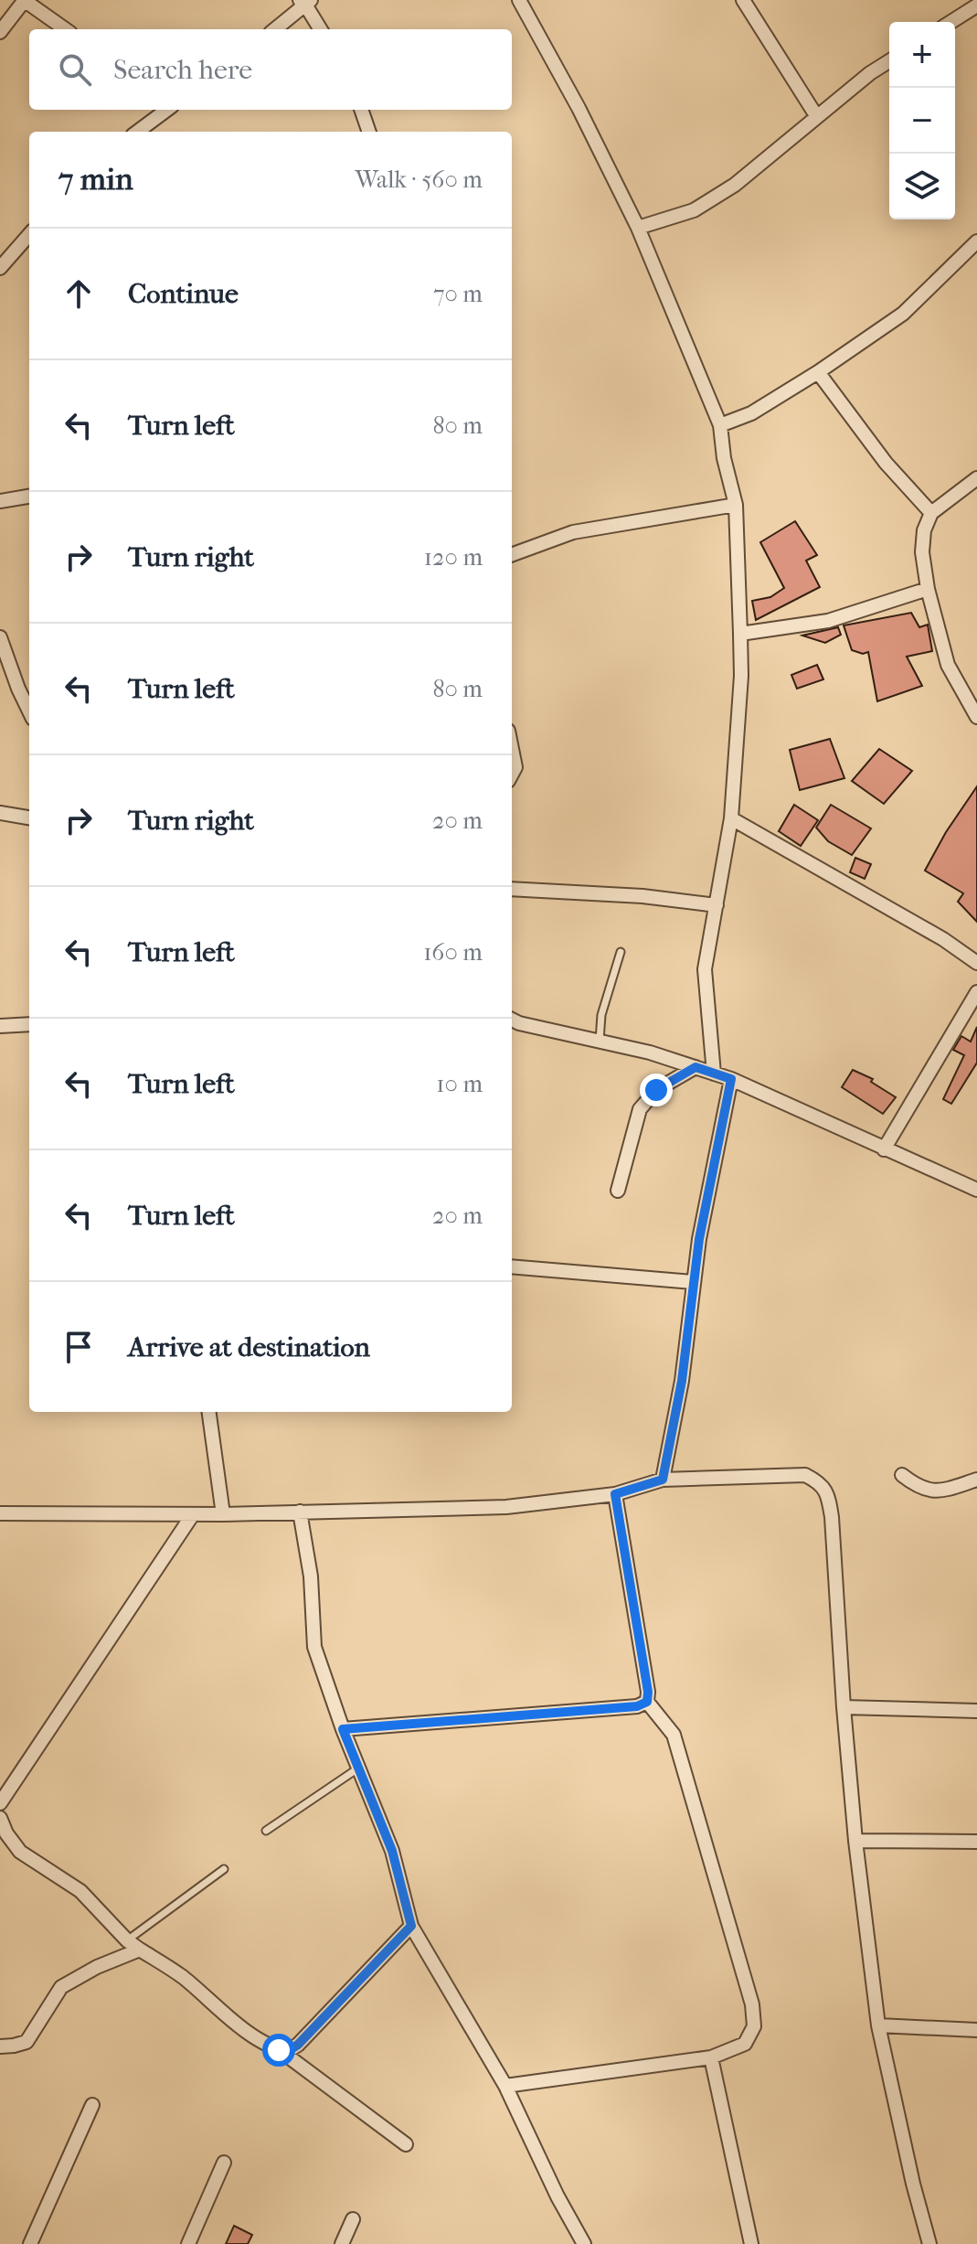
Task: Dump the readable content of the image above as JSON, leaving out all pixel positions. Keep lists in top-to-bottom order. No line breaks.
{"page":{"map_buttons":["+","−"],"search":"Search here","heading":["7 min","Walk · 560 m"],"list":[["Continue","70 m"],["Turn left","80 m"],["Turn right","120 m"],["Turn left","80 m"],["Turn right","20 m"],["Turn left","160 m"],["Turn left","10 m"],["Turn left","20 m"],"Arrive at destination"]}}
